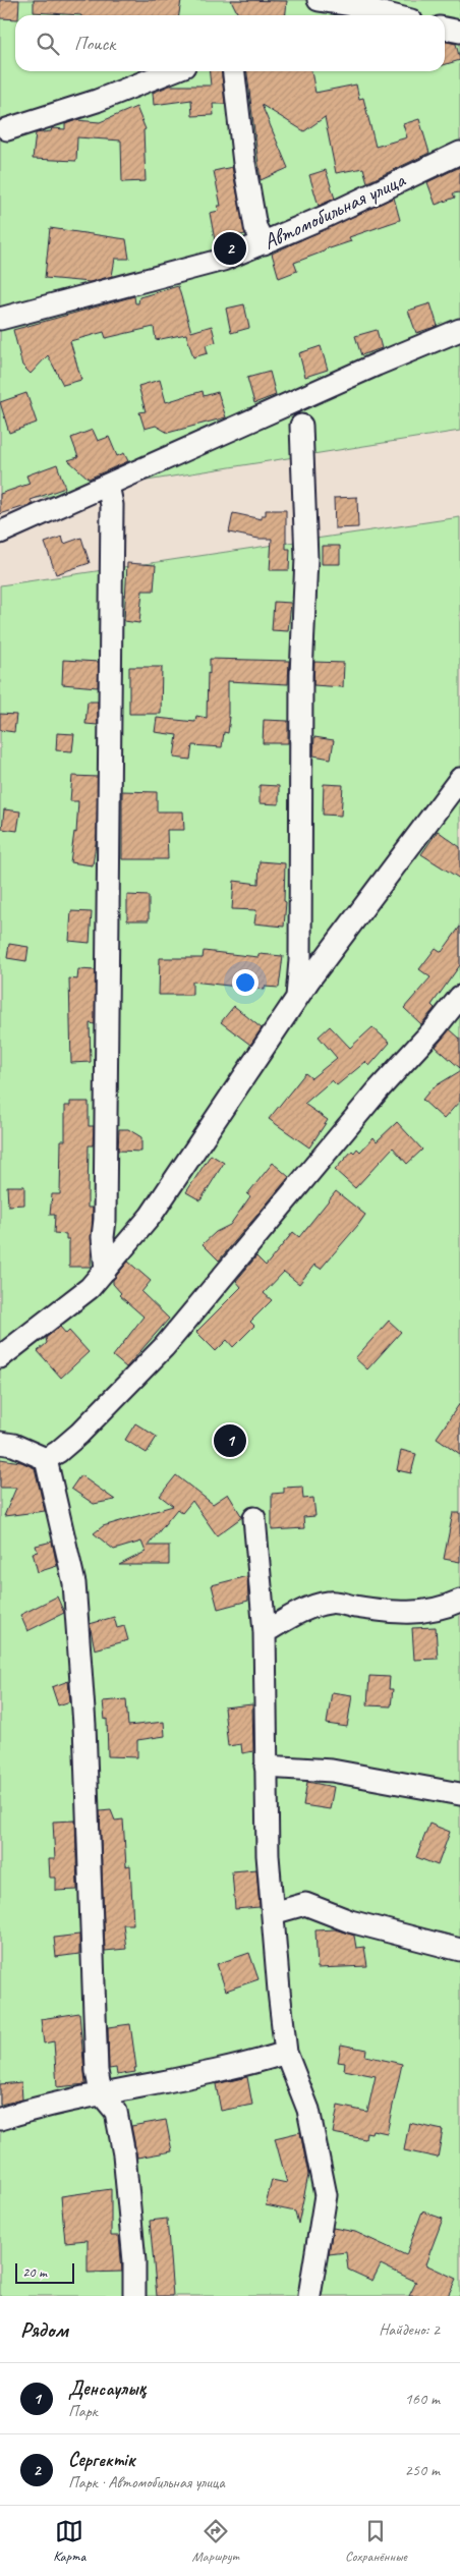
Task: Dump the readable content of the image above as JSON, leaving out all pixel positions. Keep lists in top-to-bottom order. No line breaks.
{"streets":{"street":["Автомобильная улица"]},"scale_bar":"20 m","page":{"search":"Поиск","pins":["2","1"],"scale":"20 m","heading":["Рядом","Найдено: 2"],"list":[{"mark":"1","name":"Денсаулық","note":"Парк","value":"160 m"},{"mark":"2","name":"Сергектік","note":"Парк · Автомобильная улица","value":"250 m"}],"nav":["Карта","Маршрут","Сохранённые"]}}
